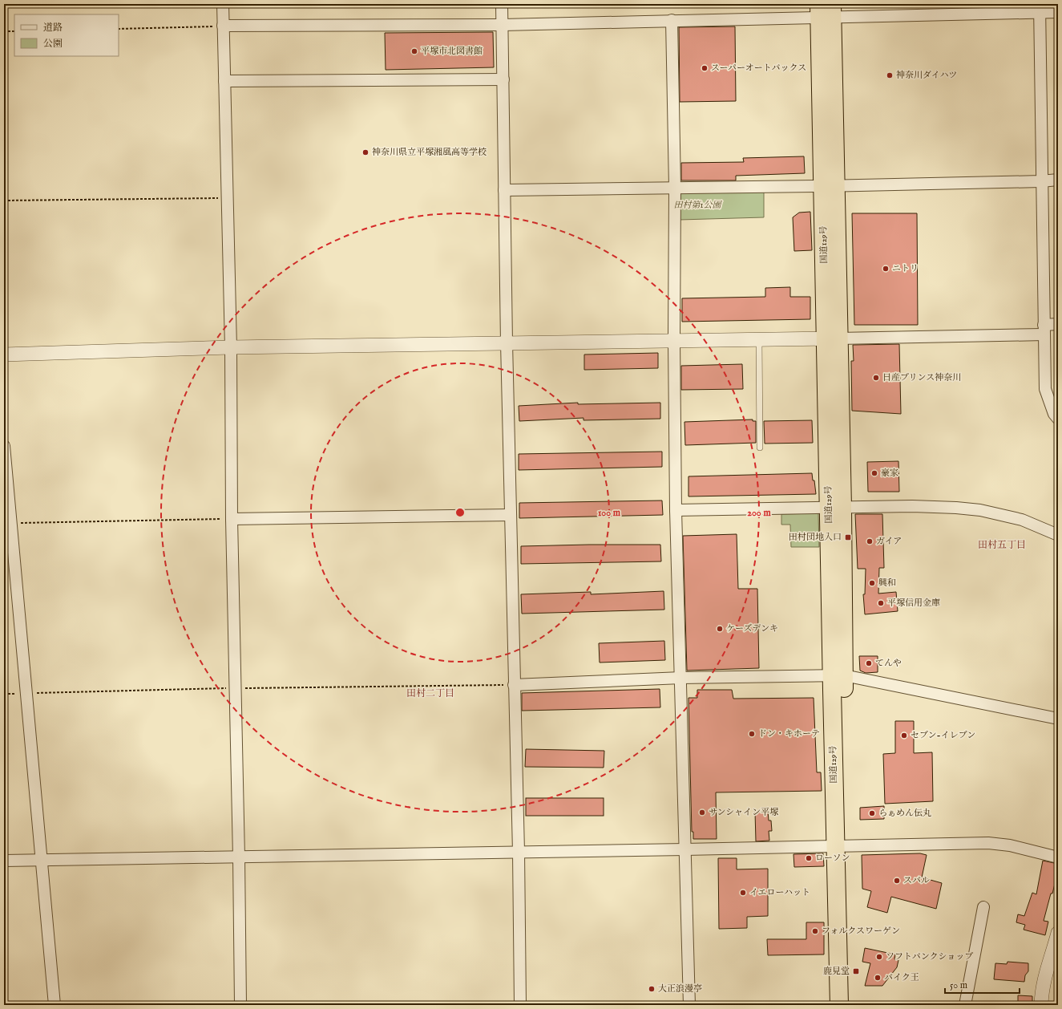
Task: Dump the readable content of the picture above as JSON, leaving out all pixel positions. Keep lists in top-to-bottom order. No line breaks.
{"streets":{"highway":["国道129号"]},"districts":["田村五丁目","田村二丁目"],"parks":["田村第1公園"],"places":{"other":["平塚市北図書館","スーパーオートバックス","神奈川ダイハツ","神奈川県立平塚湘風高等学校","ニトリ","日産プリンス神奈川","豪家","ガイア","興和","平塚信用金庫","ケーズデンキ","てんや","ドン・キホーテ","セブン-イレブン","サンシャイン平塚","らぁめん伝丸","ローソン","スバル","イエローハット","フォルクスワーゲン","ソフトバンクショップ","バイク王","大正浪漫亭"],"transit":["田村団地入口","鹿見堂"]},"legend":["道路","公園"],"scale_bar":"50 m","rings":["100 m","200 m"]}
